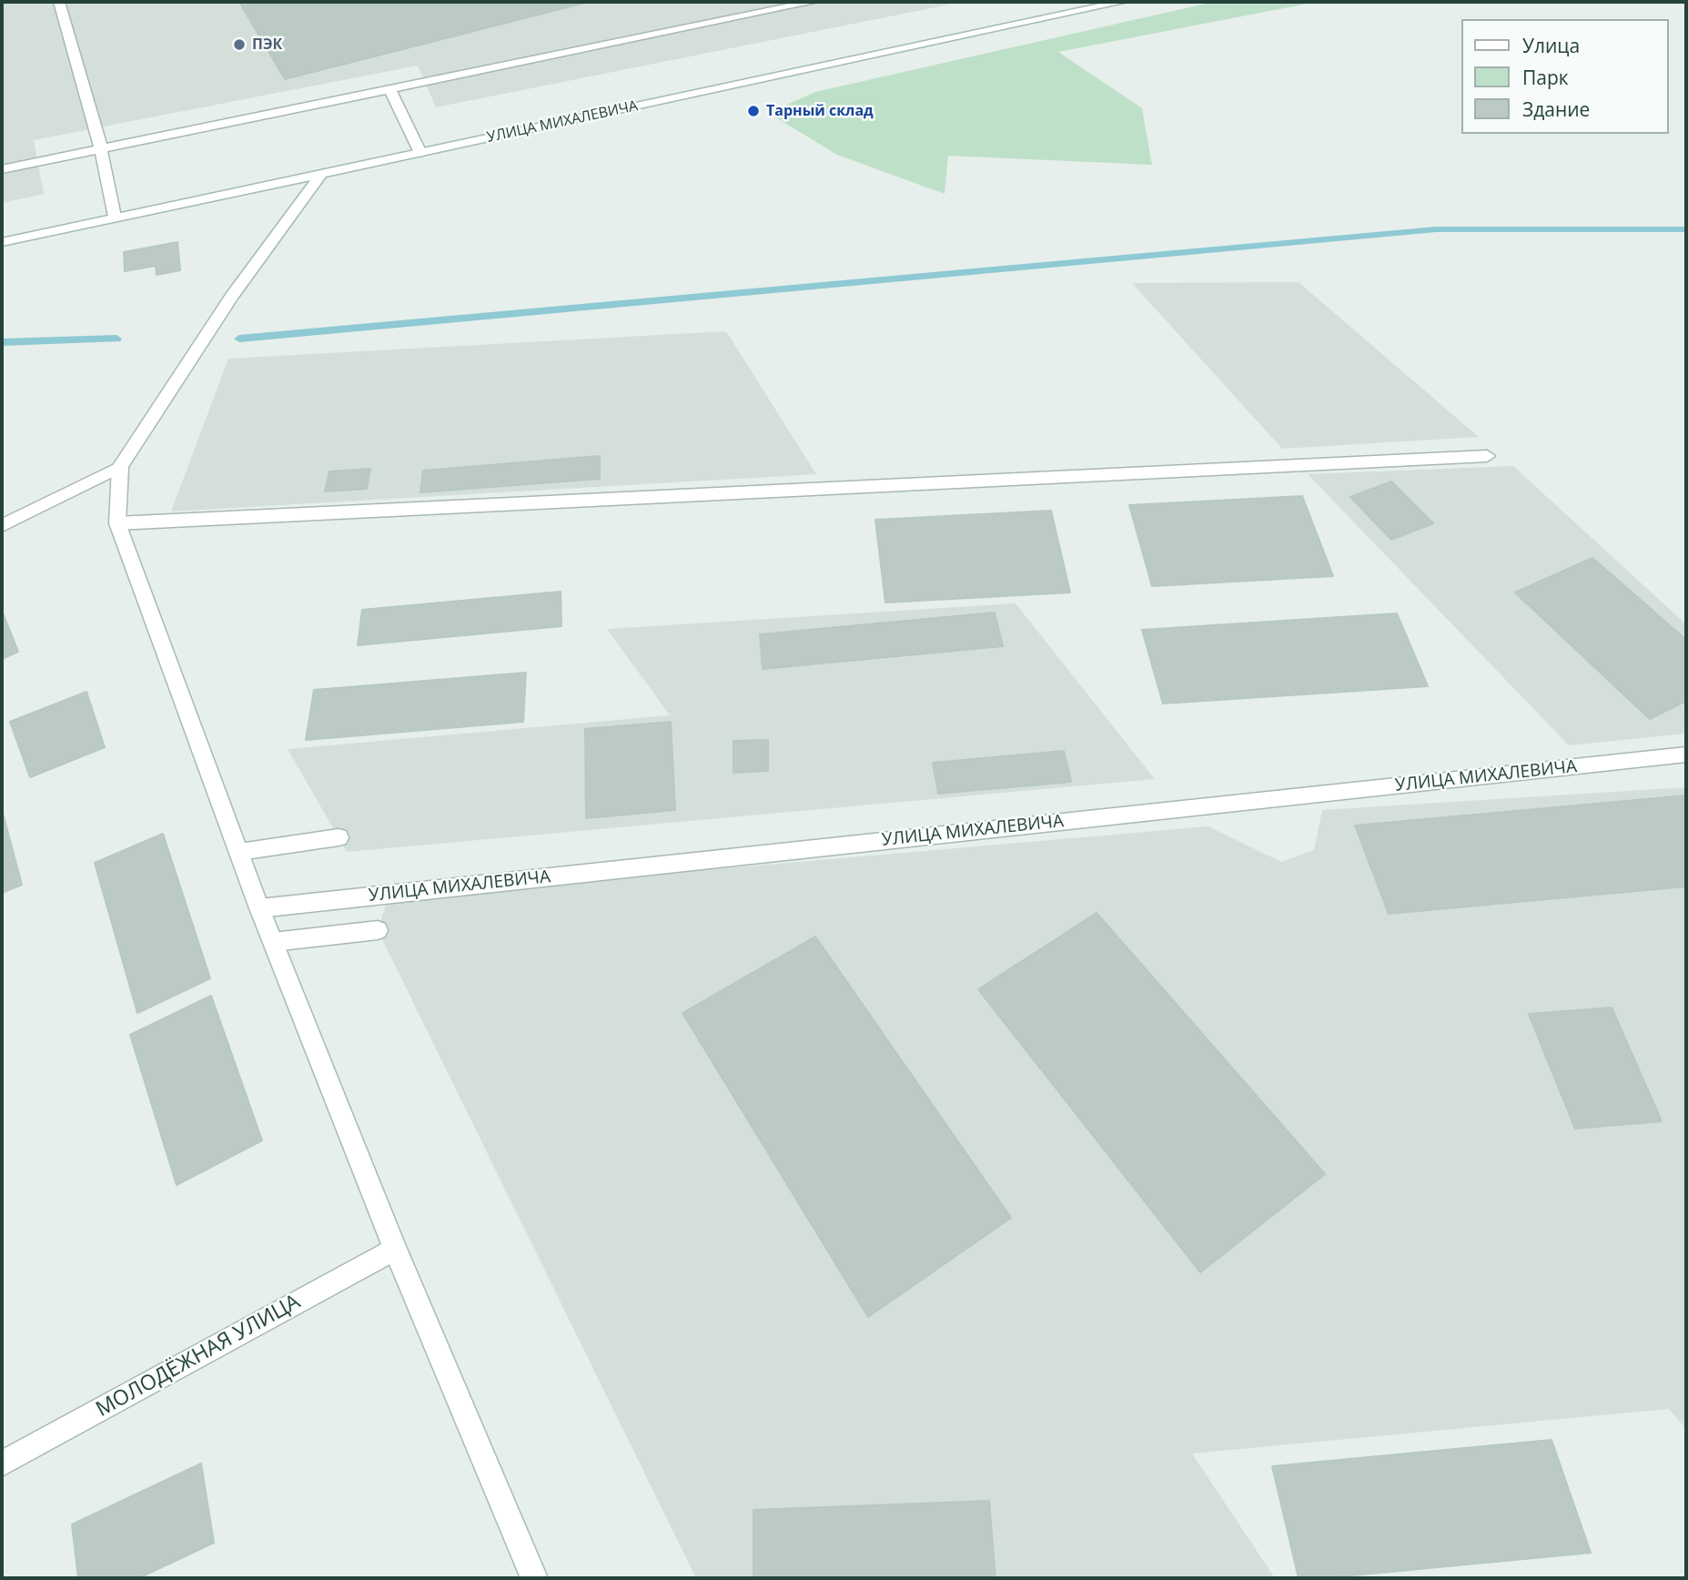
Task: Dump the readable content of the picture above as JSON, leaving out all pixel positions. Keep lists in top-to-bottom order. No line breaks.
{"streets":{"street":["УЛИЦА МИХАЛЕВИЧА","МОЛОДЁЖНАЯ УЛИЦА"]},"places":["ПЭК","Тарный склад"],"legend":["Улица","Парк","Здание"]}
